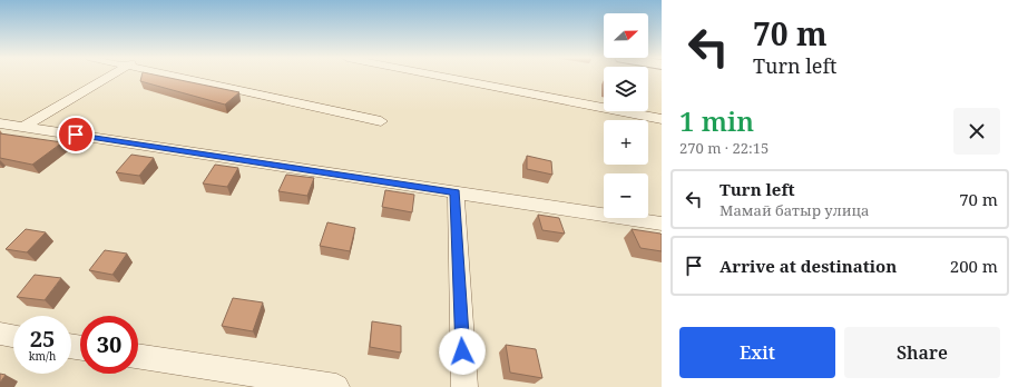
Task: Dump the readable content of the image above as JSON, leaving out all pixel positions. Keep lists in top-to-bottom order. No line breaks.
{"north":"right","page":{"turn":["70 m","Turn left"],"map_buttons":["+","−"],"heading":["1 min","270 m · 22:15"],"list":[{"name":"Turn left","note":"Мамай батыр улица","value":"70 m"},{"name":"Arrive at destination","value":"200 m"}],"speed":"25 km/h","limit":"30","buttons":["Exit","Share"]}}
